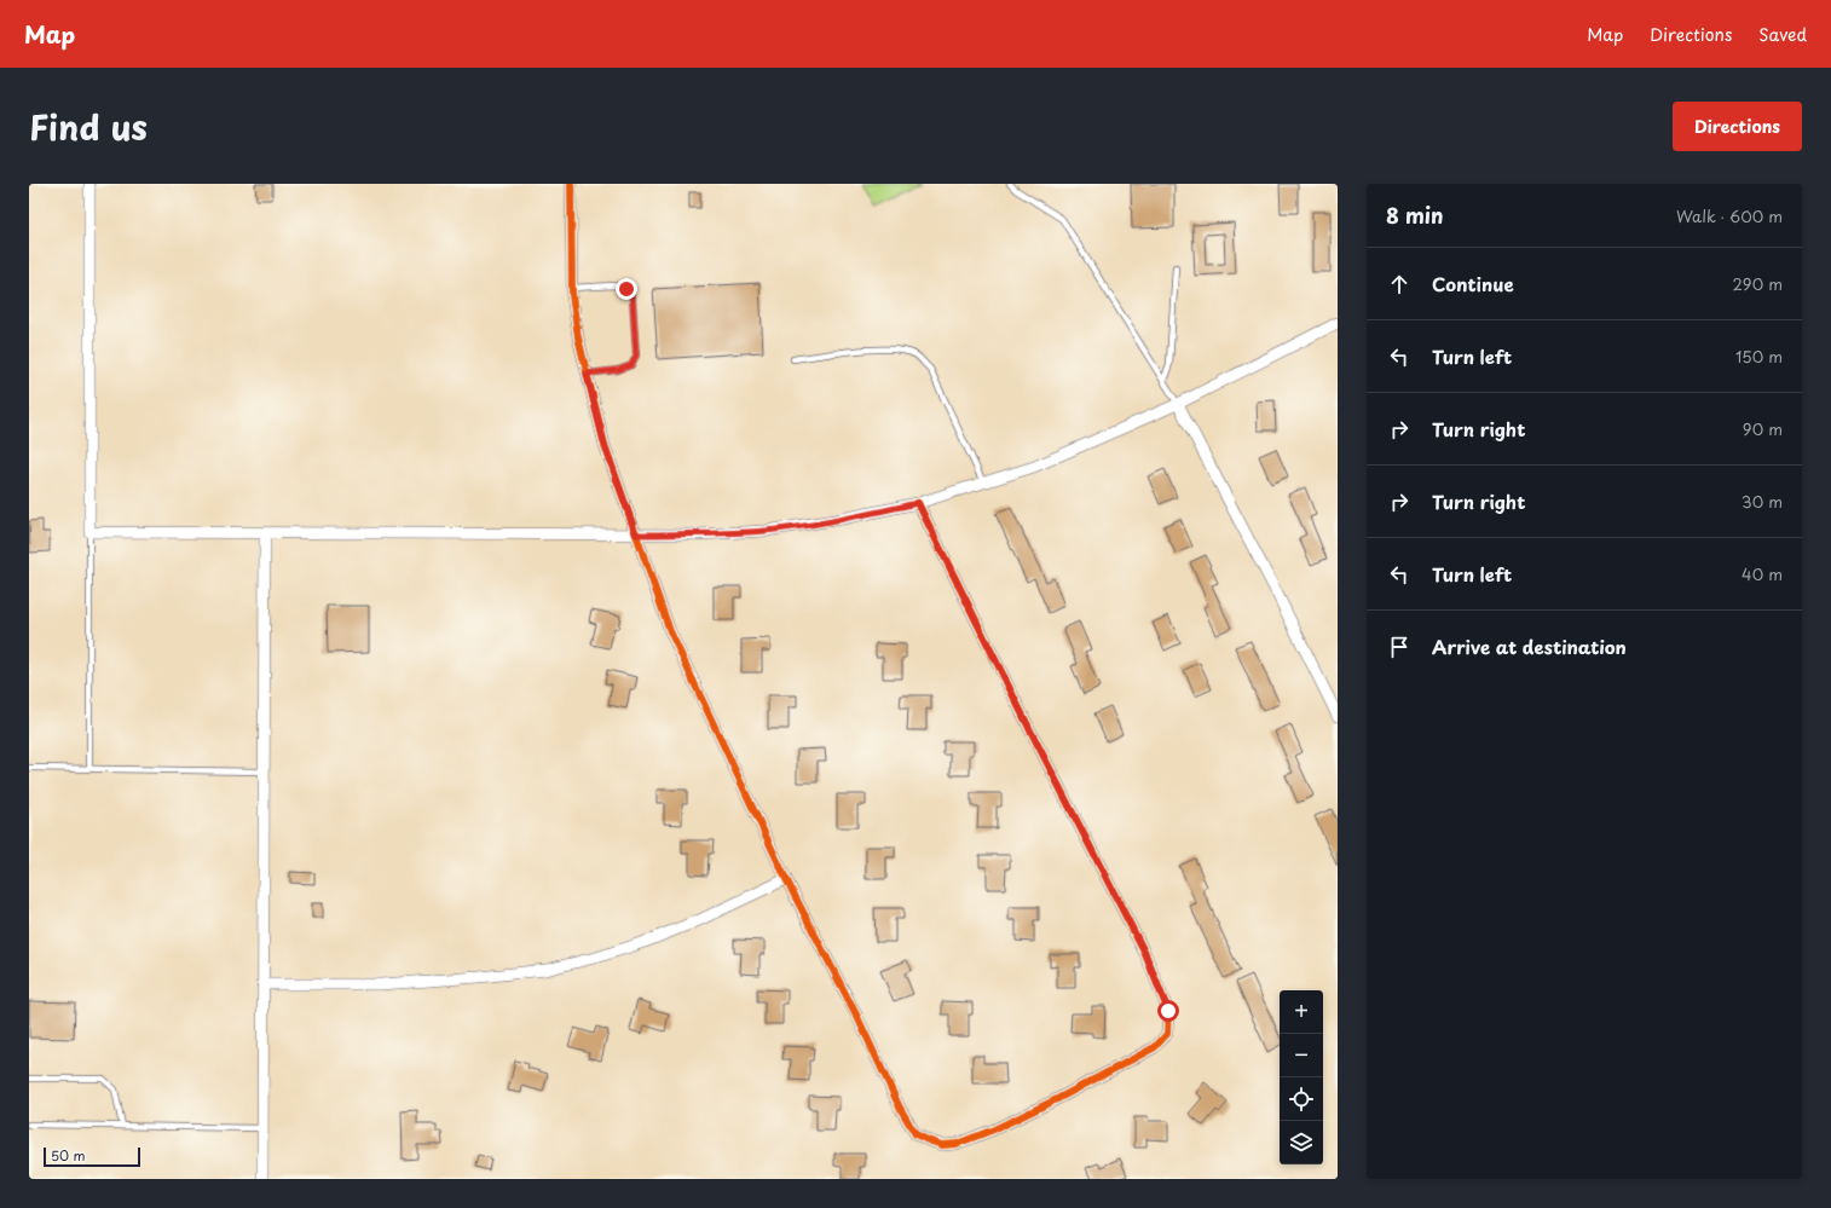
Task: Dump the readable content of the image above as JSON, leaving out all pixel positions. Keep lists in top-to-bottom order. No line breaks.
{"scale_bar":"50 m","page":{"header":"Map","nav":["Map","Directions","Saved"],"title":"Find us","buttons":"Directions","heading":["8 min","Walk · 600 m"],"list":[["Continue","290 m"],["Turn left","150 m"],["Turn right","90 m"],["Turn right","30 m"],["Turn left","40 m"],"Arrive at destination"],"map_buttons":["+","−"],"scale":"50 m"}}
